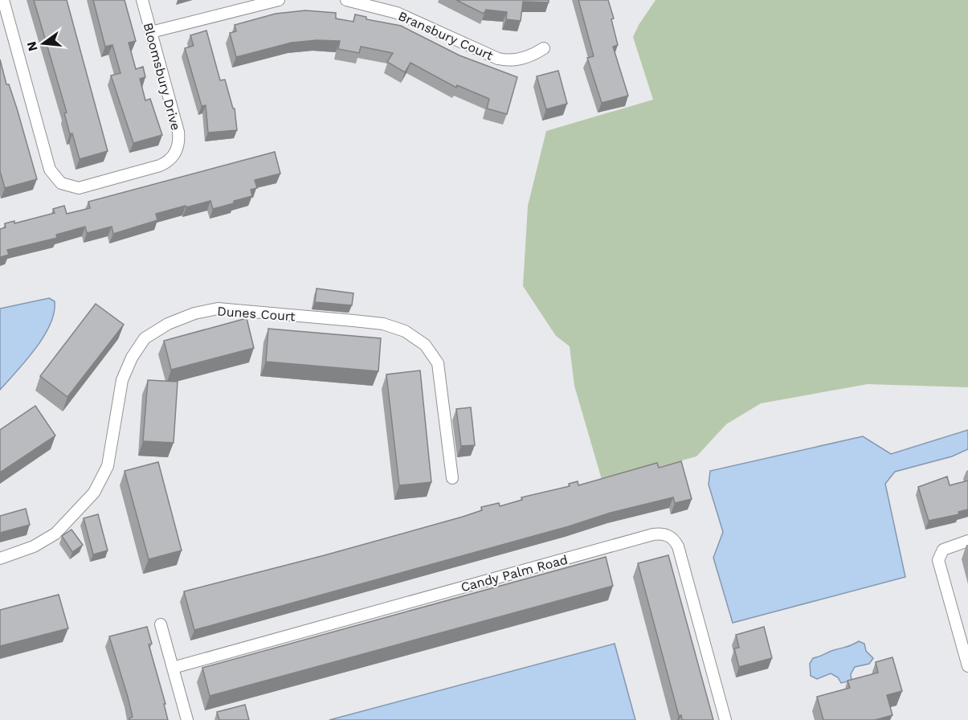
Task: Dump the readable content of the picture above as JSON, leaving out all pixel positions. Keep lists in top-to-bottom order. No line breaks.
{"streets":{"street":["Bransbury Court","Bloomsbury Drive","Dunes Court","Candy Palm Road"]},"north":"left"}
